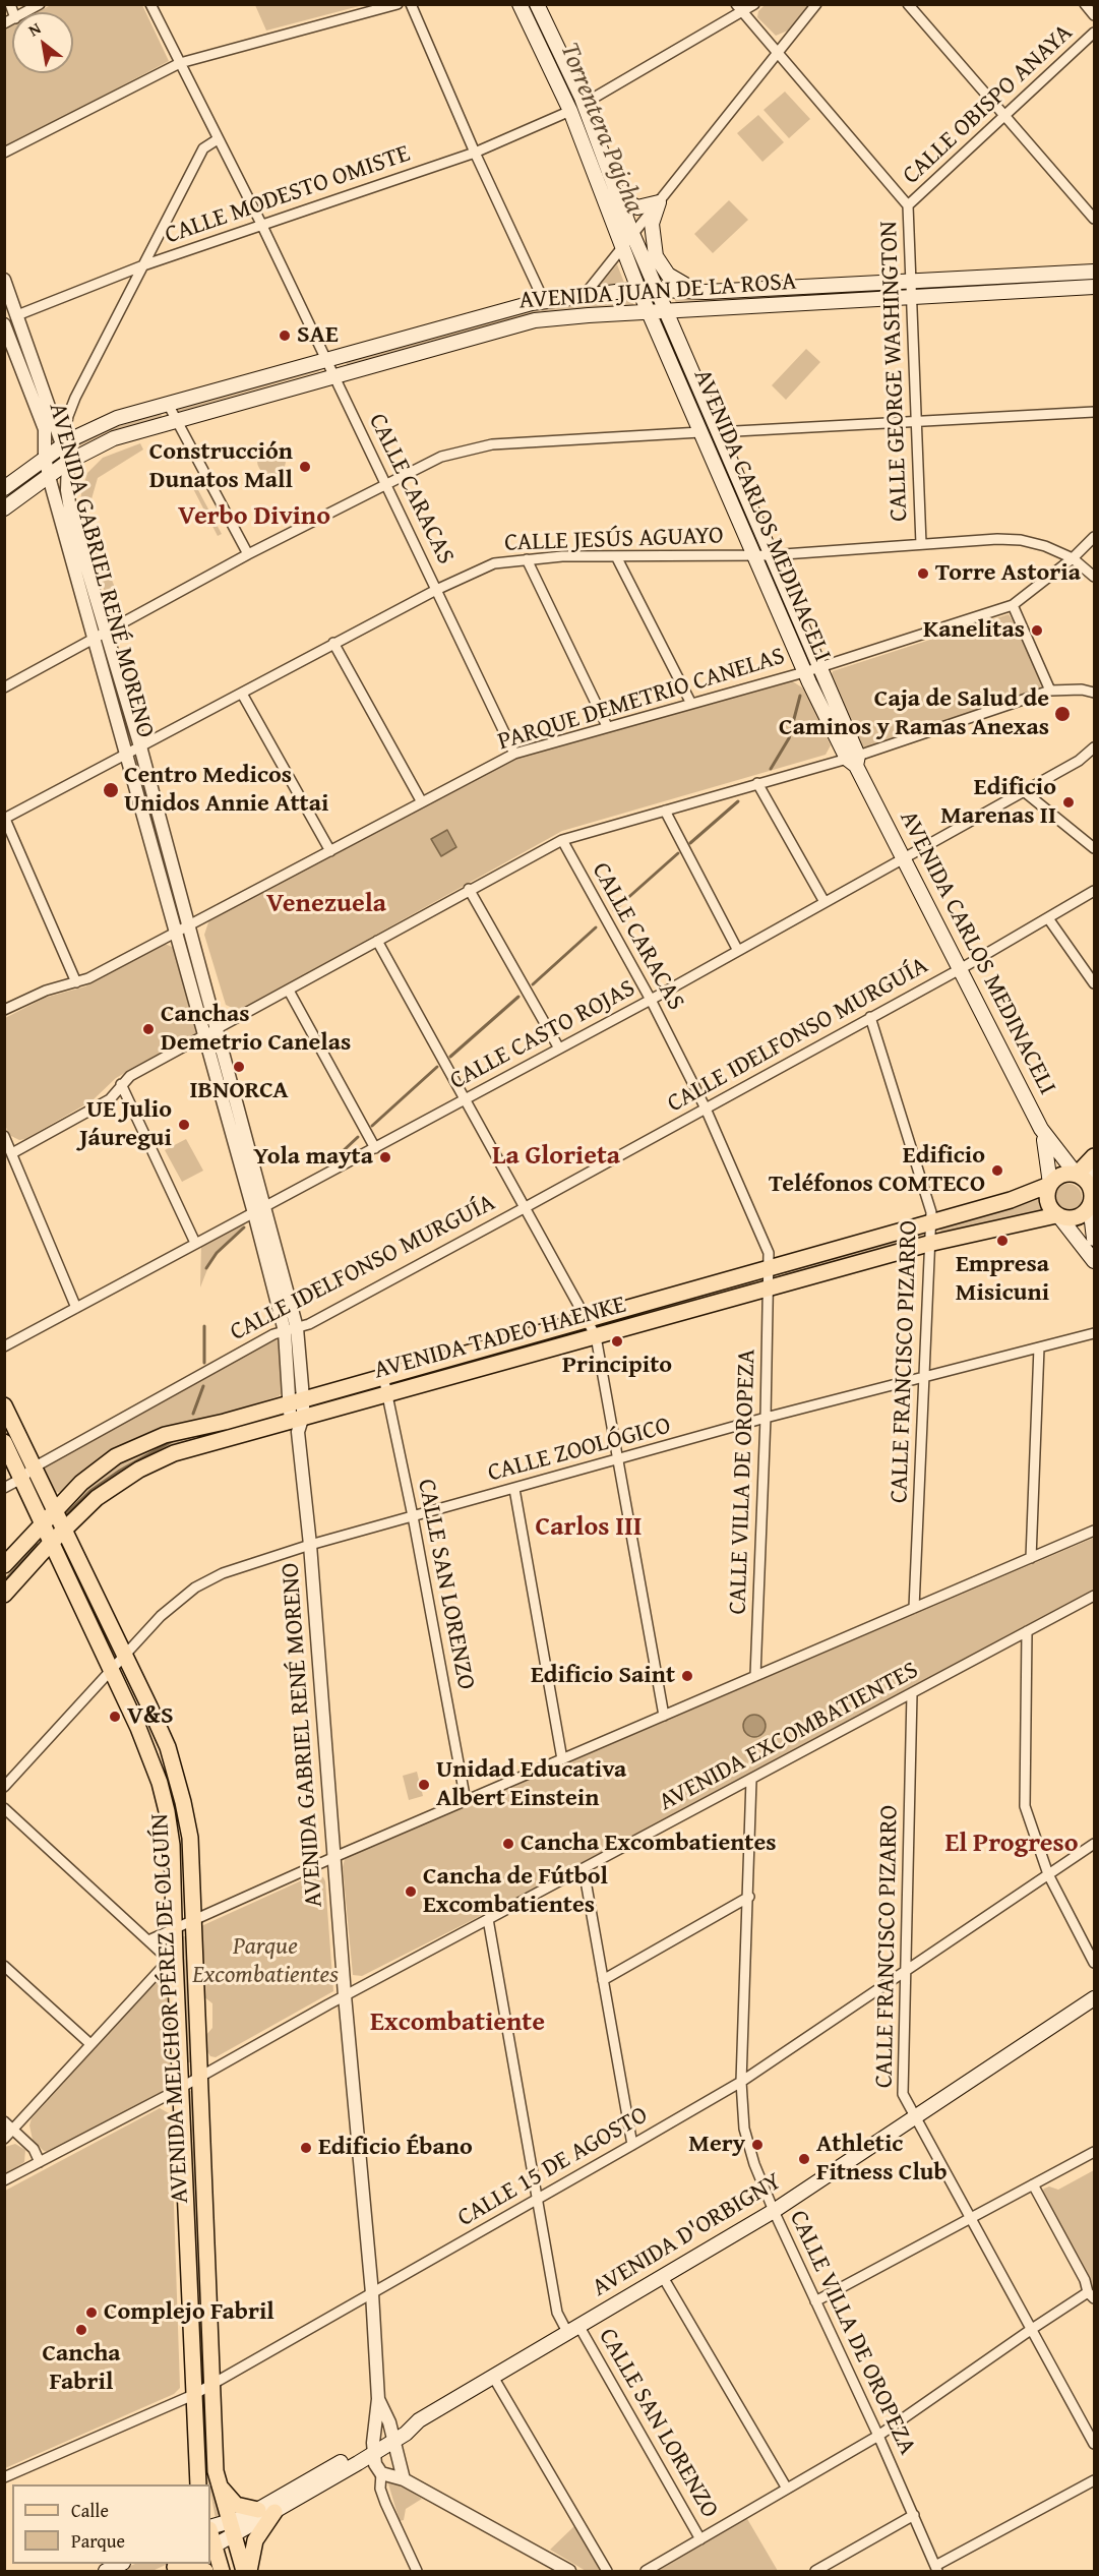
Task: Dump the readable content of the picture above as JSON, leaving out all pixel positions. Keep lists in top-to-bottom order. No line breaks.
{"streets":{"main road":["AVENIDA JUAN DE LA ROSA","AVENIDA CARLOS MEDINACELI","AVENIDA TADEO HAENKE","AVENIDA MELCHOR PÉREZ DE OLGUÍN","AVENIDA D'ORBIGNY"],"street":["CALLE OBISPO ANAYA","CALLE MODESTO OMISTE","CALLE GEORGE WASHINGTON","CALLE CARACAS","CALLE JESÚS AGUAYO","AVENIDA GABRIEL RENÉ MORENO","PARQUE DEMETRIO CANELAS","CALLE CASTO ROJAS","CALLE IDELFONSO MURGUÍA","CALLE FRANCISCO PIZARRO","CALLE ZOOLÓGICO","CALLE VILLA DE OROPEZA","CALLE SAN LORENZO","AVENIDA EXCOMBATIENTES","CALLE 15 DE AGOSTO"]},"crossings":[["CALLE OBISPO ANAYA","CALLE GEORGE WASHINGTON"],["CALLE MODESTO OMISTE","CALLE CARACAS"],["CALLE MODESTO OMISTE","AVENIDA CARLOS MEDINACELI"],["CALLE MODESTO OMISTE","AVENIDA GABRIEL RENÉ MORENO"],["AVENIDA JUAN DE LA ROSA","CALLE GEORGE WASHINGTON"],["AVENIDA JUAN DE LA ROSA","CALLE CARACAS"],["AVENIDA JUAN DE LA ROSA","AVENIDA CARLOS MEDINACELI"],["AVENIDA JUAN DE LA ROSA","AVENIDA GABRIEL RENÉ MORENO"],["CALLE GEORGE WASHINGTON","CALLE JESÚS AGUAYO"],["CALLE CARACAS","CALLE JESÚS AGUAYO"],["CALLE CARACAS","PARQUE DEMETRIO CANELAS"],["CALLE CARACAS","CALLE CASTO ROJAS"],["CALLE CARACAS","CALLE IDELFONSO MURGUÍA"],["CALLE CARACAS","AVENIDA TADEO HAENKE"],["CALLE CARACAS","CALLE VILLA DE OROPEZA"],["AVENIDA CARLOS MEDINACELI","CALLE JESÚS AGUAYO"],["AVENIDA CARLOS MEDINACELI","PARQUE DEMETRIO CANELAS"],["AVENIDA CARLOS MEDINACELI","CALLE CASTO ROJAS"],["AVENIDA CARLOS MEDINACELI","CALLE IDELFONSO MURGUÍA"],["AVENIDA CARLOS MEDINACELI","AVENIDA TADEO HAENKE"],["CALLE JESÚS AGUAYO","AVENIDA GABRIEL RENÉ MORENO"],["AVENIDA GABRIEL RENÉ MORENO","PARQUE DEMETRIO CANELAS"],["AVENIDA GABRIEL RENÉ MORENO","CALLE CASTO ROJAS"],["AVENIDA GABRIEL RENÉ MORENO","CALLE IDELFONSO MURGUÍA"],["AVENIDA GABRIEL RENÉ MORENO","AVENIDA TADEO HAENKE"],["AVENIDA GABRIEL RENÉ MORENO","CALLE ZOOLÓGICO"],["AVENIDA GABRIEL RENÉ MORENO","AVENIDA EXCOMBATIENTES"],["AVENIDA GABRIEL RENÉ MORENO","CALLE 15 DE AGOSTO"],["AVENIDA GABRIEL RENÉ MORENO","AVENIDA D'ORBIGNY"],["CALLE IDELFONSO MURGUÍA","CALLE FRANCISCO PIZARRO"],["CALLE IDELFONSO MURGUÍA","AVENIDA MELCHOR PÉREZ DE OLGUÍN"],["AVENIDA TADEO HAENKE","CALLE FRANCISCO PIZARRO"],["AVENIDA TADEO HAENKE","CALLE VILLA DE OROPEZA"],["AVENIDA TADEO HAENKE","CALLE SAN LORENZO"],["AVENIDA TADEO HAENKE","AVENIDA MELCHOR PÉREZ DE OLGUÍN"],["CALLE FRANCISCO PIZARRO","CALLE ZOOLÓGICO"],["CALLE FRANCISCO PIZARRO","AVENIDA EXCOMBATIENTES"],["CALLE FRANCISCO PIZARRO","CALLE 15 DE AGOSTO"],["CALLE FRANCISCO PIZARRO","AVENIDA D'ORBIGNY"],["CALLE ZOOLÓGICO","CALLE VILLA DE OROPEZA"],["CALLE ZOOLÓGICO","CALLE SAN LORENZO"],["CALLE ZOOLÓGICO","AVENIDA MELCHOR PÉREZ DE OLGUÍN"],["CALLE VILLA DE OROPEZA","AVENIDA EXCOMBATIENTES"],["CALLE VILLA DE OROPEZA","CALLE 15 DE AGOSTO"],["CALLE VILLA DE OROPEZA","AVENIDA D'ORBIGNY"],["CALLE SAN LORENZO","AVENIDA EXCOMBATIENTES"],["CALLE SAN LORENZO","CALLE 15 DE AGOSTO"],["CALLE SAN LORENZO","AVENIDA D'ORBIGNY"],["AVENIDA EXCOMBATIENTES","AVENIDA MELCHOR PÉREZ DE OLGUÍN"],["AVENIDA MELCHOR PÉREZ DE OLGUÍN","CALLE 15 DE AGOSTO"],["AVENIDA MELCHOR PÉREZ DE OLGUÍN","AVENIDA D'ORBIGNY"]],"districts":["Verbo Divino","Venezuela","La Glorieta","Carlos III","El Progreso","Excombatiente"],"water":["Torrentera Pajcha"],"parks":["Parque Excombatientes"],"places":["SAE","Construcción Dunatos Mall","Torre Astoria","Kanelitas","Caja de Salud de Caminos y Ramas Anexas","Centro Medicos Unidos Annie Attai","Edificio Marenas II","Canchas Demetrio Canelas","IBNORCA","UE Julio Jáuregui","Yola mayta","Edificio Teléfonos COMTECO","Empresa Misicuni","Principito","Edificio Saint","V&S","Unidad Educativa Albert Einstein","Cancha Excombatientes","Cancha de Fútbol Excombatientes","Mery","Edificio Ébano","Athletic Fitness Club","Complejo Fabril","Cancha Fabril"],"legend":["Calle","Parque"],"north":"top left"}
